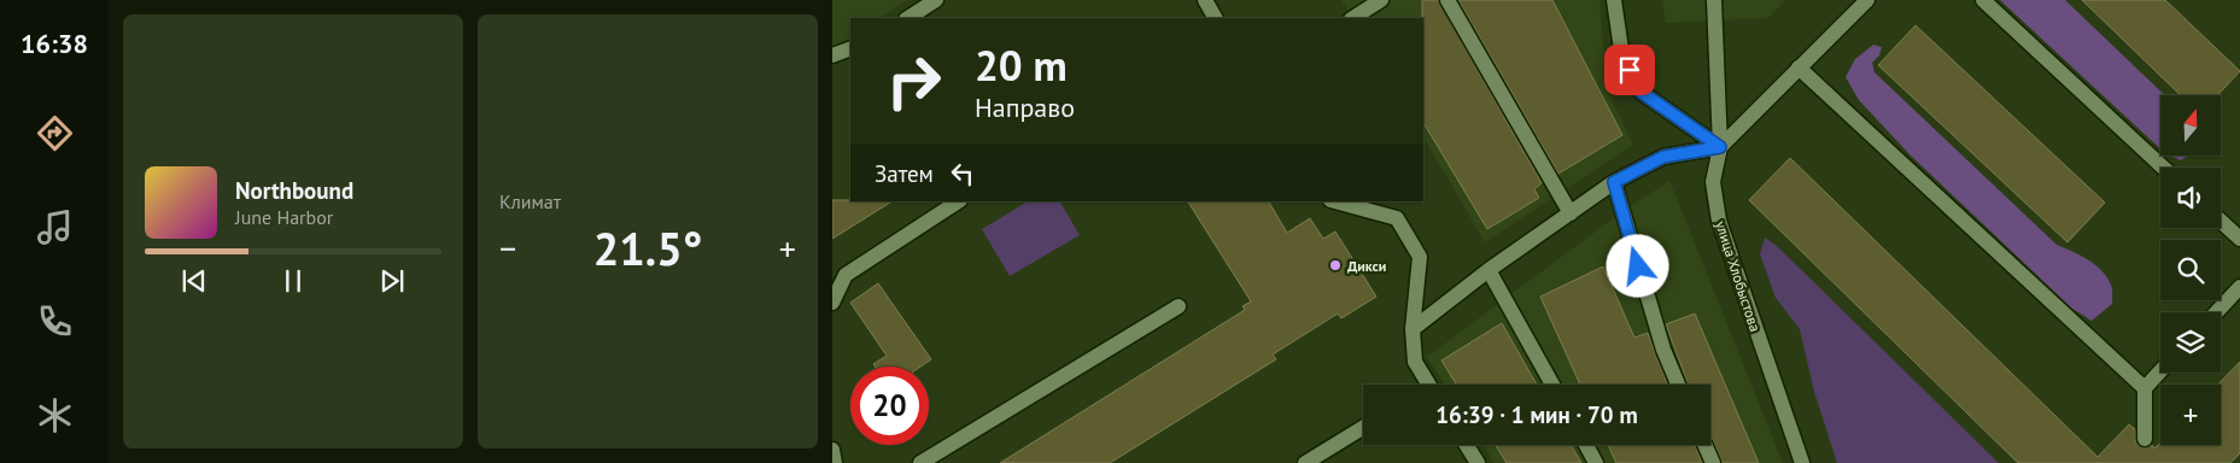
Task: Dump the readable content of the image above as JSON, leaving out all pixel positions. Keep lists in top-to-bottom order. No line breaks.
{"streets":{"street":["улица Хлобыстова"]},"places":["Дикси"],"north":"top","page":{"tabs":"16:38","tile":"Климат","turn":["20 m","Направо"],"map_buttons":"+","then":"Затем","song":["Northbound","June Harbor"],"heat":["−","21.5°","+"],"limit":"20","trip":"16:39 · 1 мин · 70 m"}}
